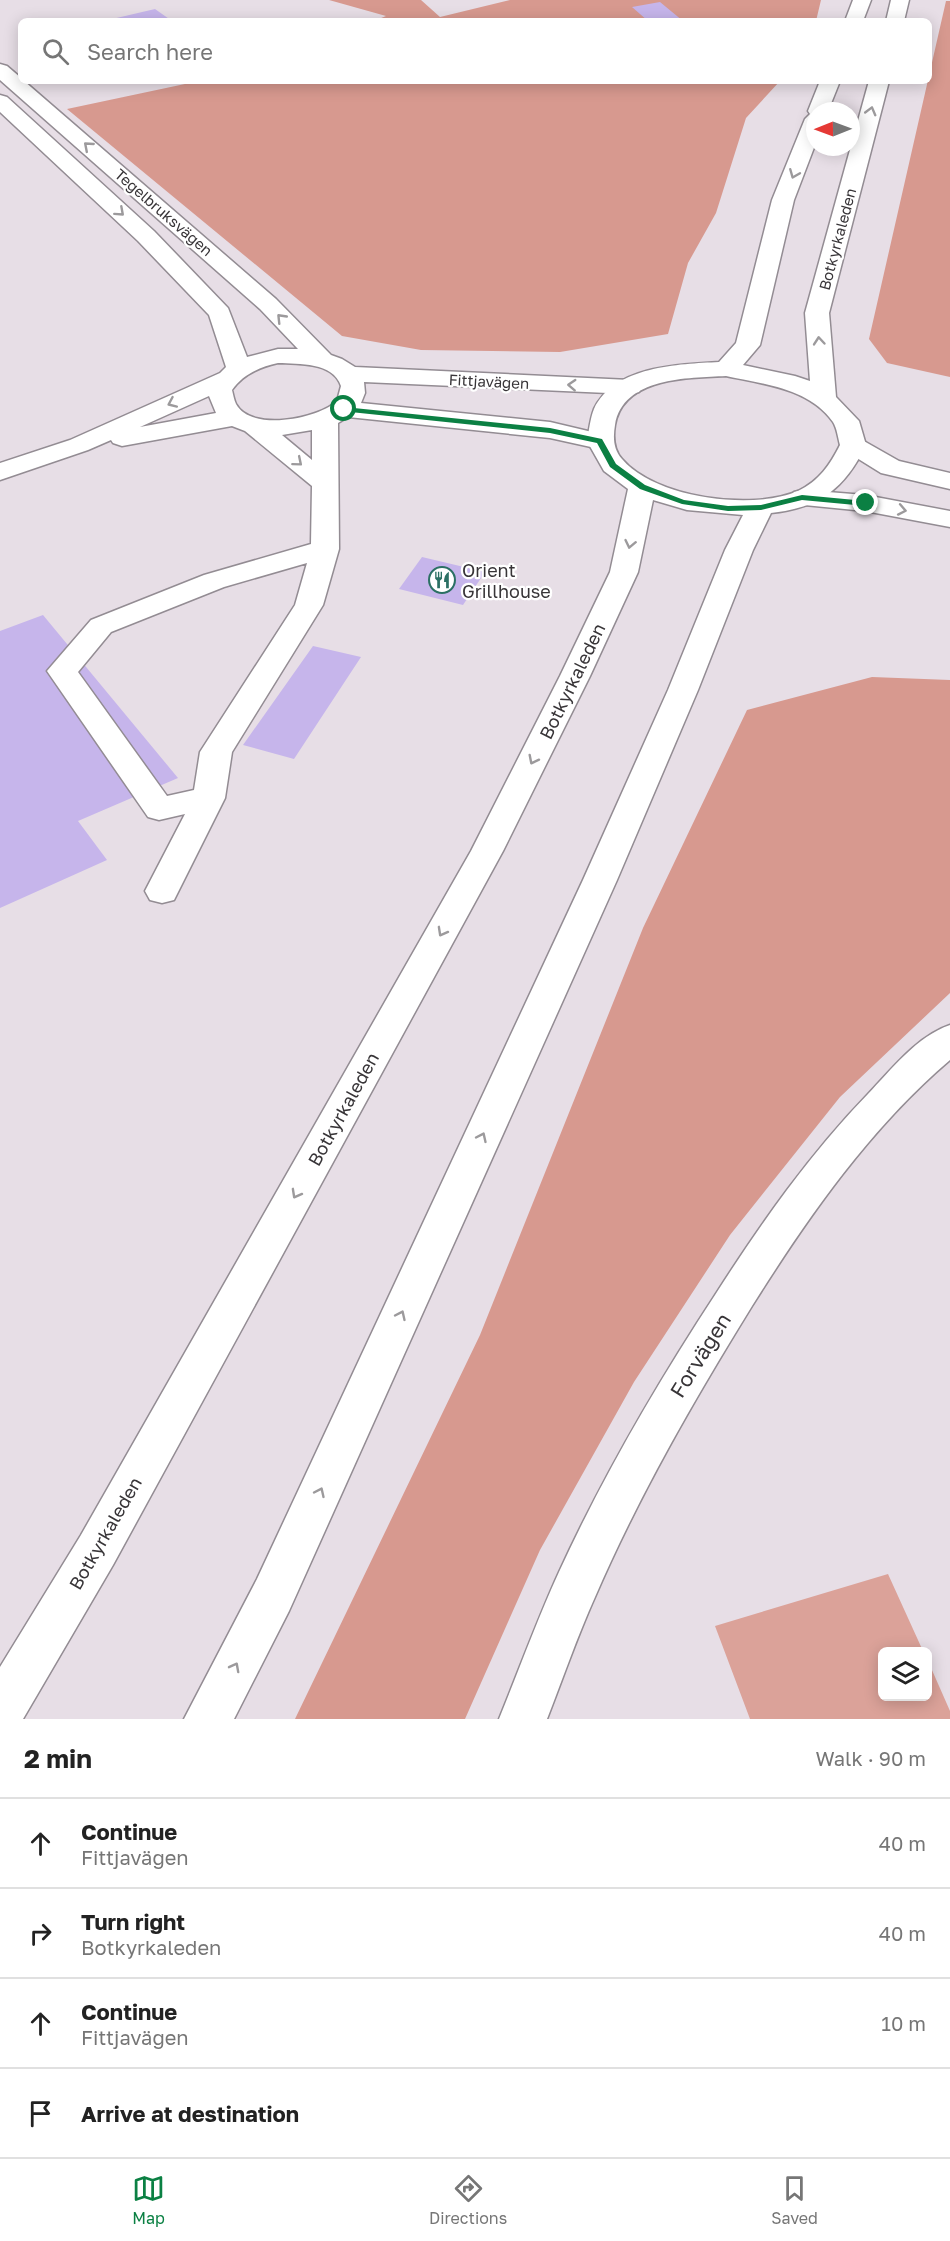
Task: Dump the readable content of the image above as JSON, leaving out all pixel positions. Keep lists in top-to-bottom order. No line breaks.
{"streets":{"main road":["Tegelbruksvägen","Botkyrkaleden","Fittjavägen","Forvägen"]},"crossings":[["Botkyrkaleden","Fittjavägen"]],"places":{"restaurant":["Orient Grillhouse"]},"north":"left","page":{"search":"Search here","heading":["2 min","Walk · 90 m"],"list":[["Continue","Fittjavägen","40 m"],["Turn right","Botkyrkaleden","40 m"],["Continue","Fittjavägen","10 m"],"Arrive at destination"],"nav":["Map","Directions","Saved"]}}
